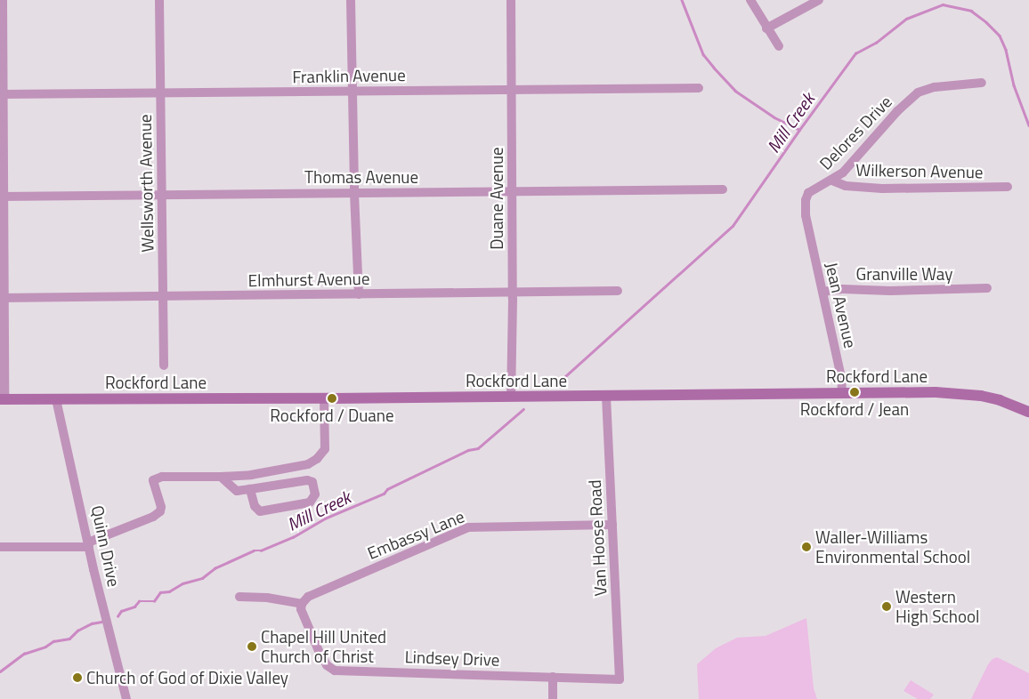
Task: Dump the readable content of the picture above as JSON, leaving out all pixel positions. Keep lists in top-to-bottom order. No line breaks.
{"streets":{"main road":["Rockford Lane"],"street":["Franklin Avenue","Delores Drive","Wilkerson Avenue","Thomas Avenue","Wellsworth Avenue","Duane Avenue","Granville Way","Elmhurst Avenue","Jean Avenue","Embassy Lane","Van Hoose Road","Quinn Drive","Lindsey Drive"]},"crossings":[["Franklin Avenue","Wellsworth Avenue"],["Franklin Avenue","Duane Avenue"],["Delores Drive","Wilkerson Avenue"],["Delores Drive","Jean Avenue"],["Thomas Avenue","Wellsworth Avenue"],["Thomas Avenue","Duane Avenue"],["Wellsworth Avenue","Elmhurst Avenue"],["Duane Avenue","Elmhurst Avenue"],["Duane Avenue","Rockford Lane"],["Granville Way","Jean Avenue"],["Jean Avenue","Rockford Lane"],["Rockford Lane","Van Hoose Road"],["Rockford Lane","Quinn Drive"],["Embassy Lane","Van Hoose Road"],["Embassy Lane","Lindsey Drive"],["Van Hoose Road","Lindsey Drive"]],"water":["Mill Creek"],"places":["Rockford / Jean","Rockford / Duane","Waller-Williams Environmental School","Western High School","Chapel Hill United Church of Christ","Church of God of Dixie Valley"]}
